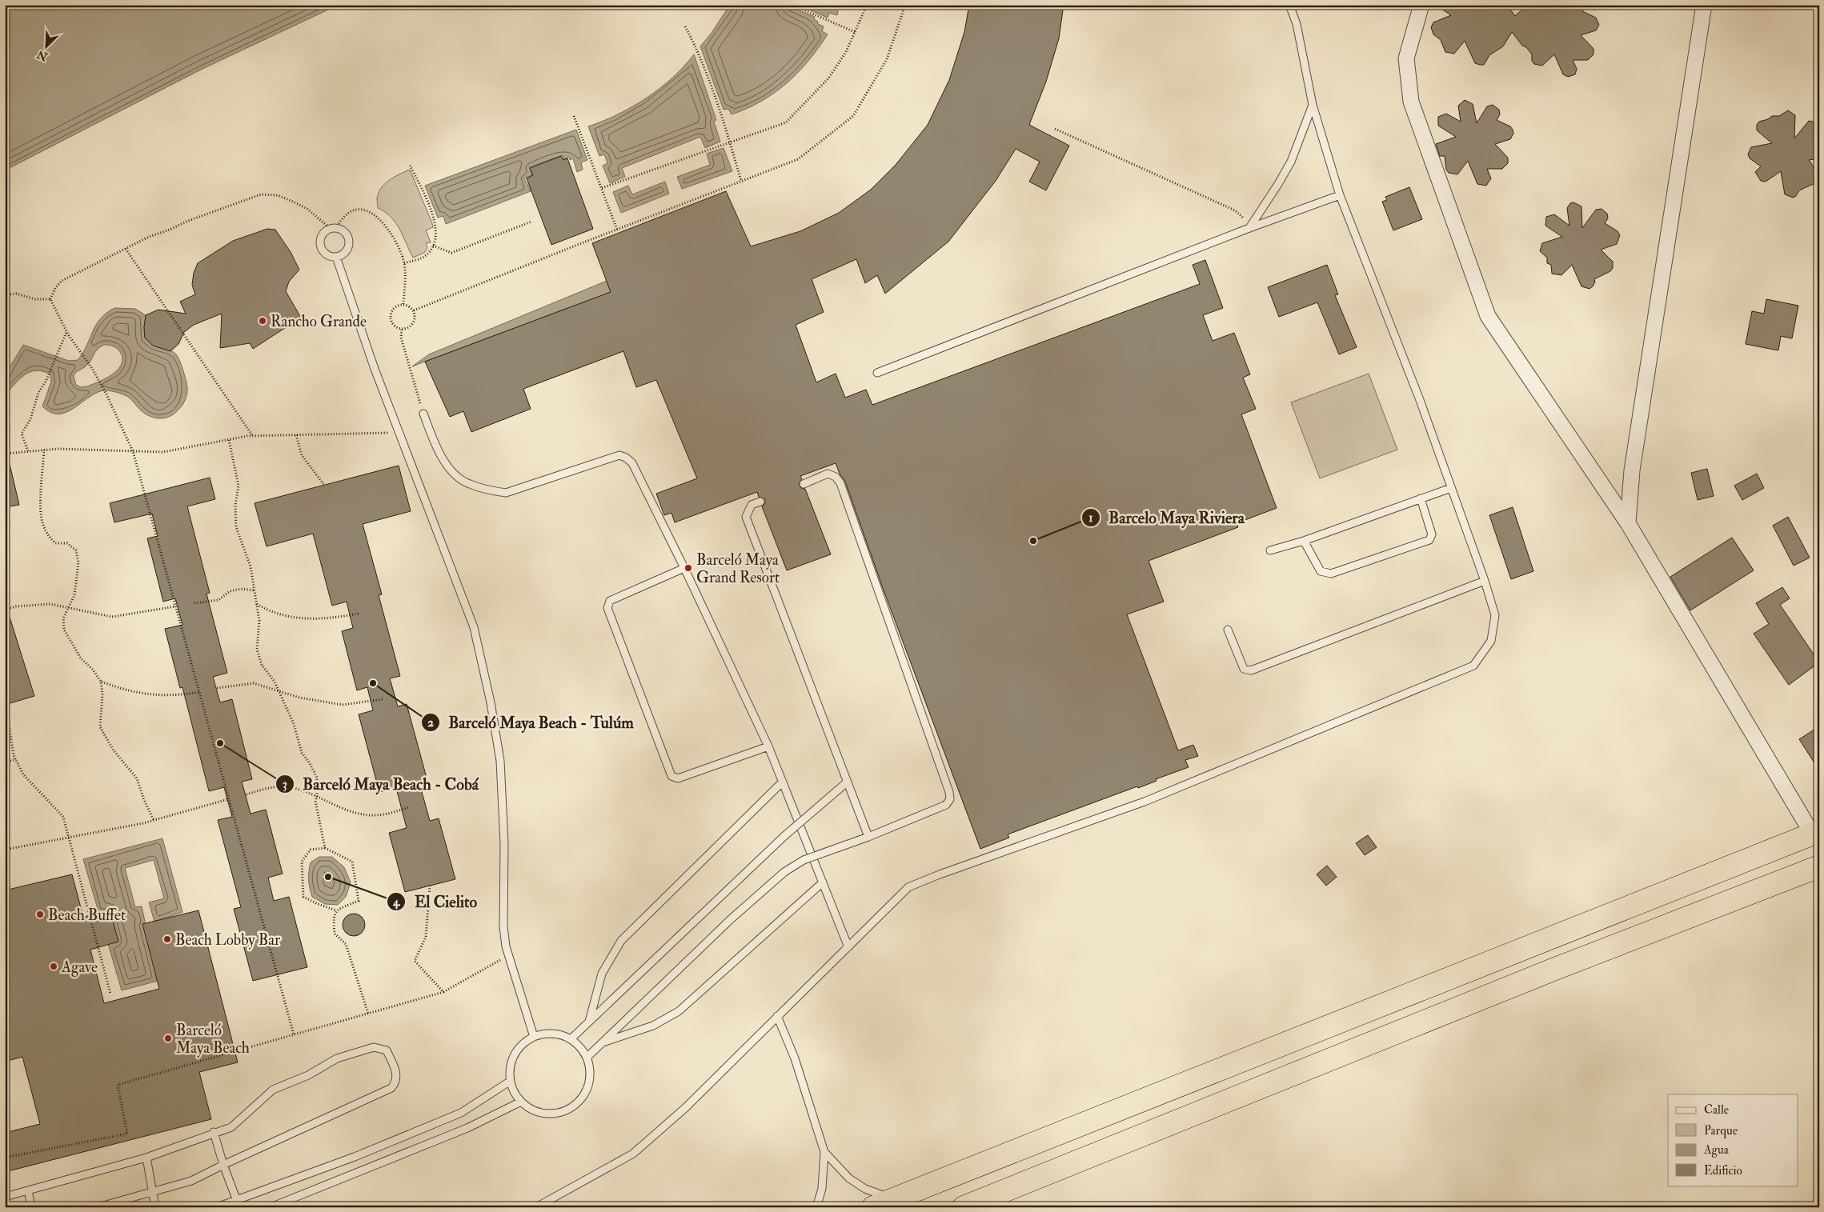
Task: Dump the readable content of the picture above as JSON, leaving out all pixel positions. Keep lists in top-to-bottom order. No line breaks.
{"places":["Rancho Grande","Barcelo Maya Riviera","Barceló Maya Grand Resort","Barceló Maya Beach - Tulúm","Barceló Maya Beach - Cobá","El Cielito","Beach Buffet","Beach Lobby Bar","Agave","Barceló Maya Beach"],"legend":["Calle","Parque","Agua","Edificio"],"north":"bottom left"}
